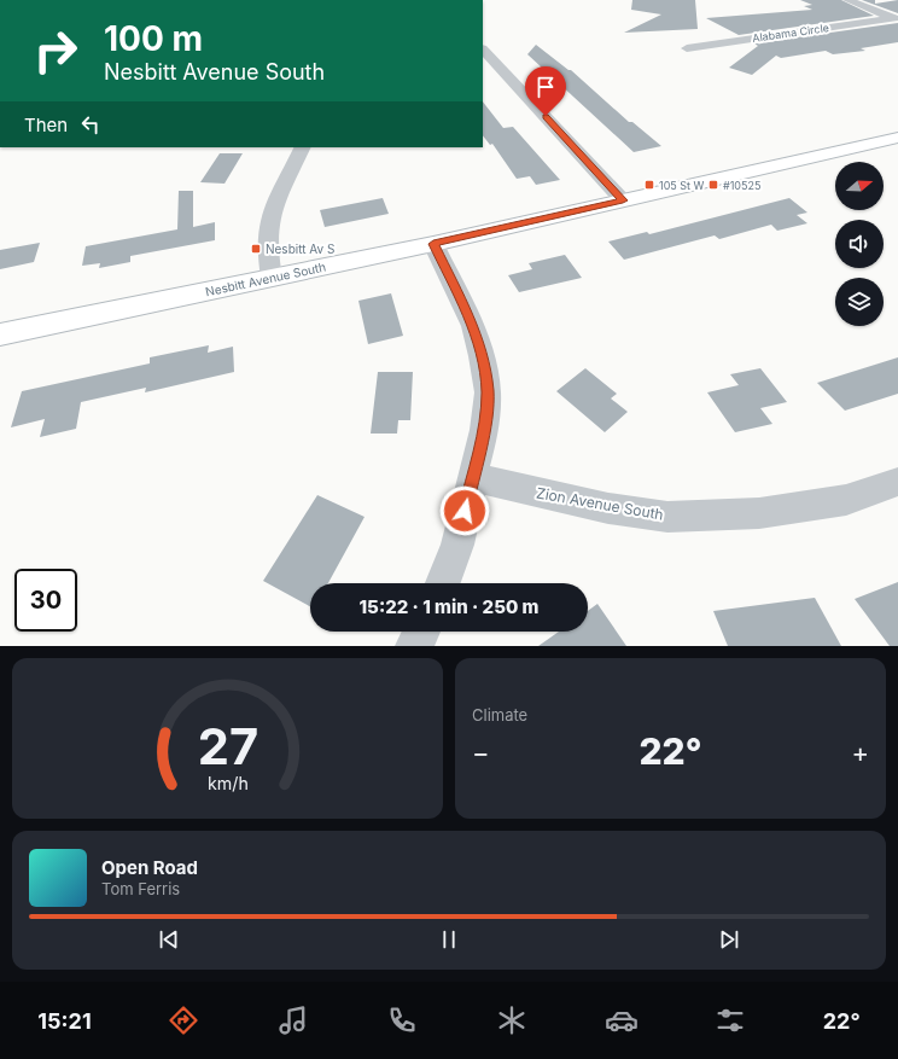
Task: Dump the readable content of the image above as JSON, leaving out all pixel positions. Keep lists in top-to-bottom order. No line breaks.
{"streets":{"street":["Alabama Circle","Nesbitt Avenue South","Zion Avenue South"]},"places":{"transit":["105 St W","#10525","Nesbitt Av S"]},"north":"right","page":{"turn":["100 m","Nesbitt Avenue South"],"then":"Then","limit":"30","trip":"15:22 · 1 min · 250 m","tile":"Climate","heat":["−","22°","+"],"song":["Open Road","Tom Ferris"],"tabs":["15:21","22°"],"gauge":["27","km/h"]}}
